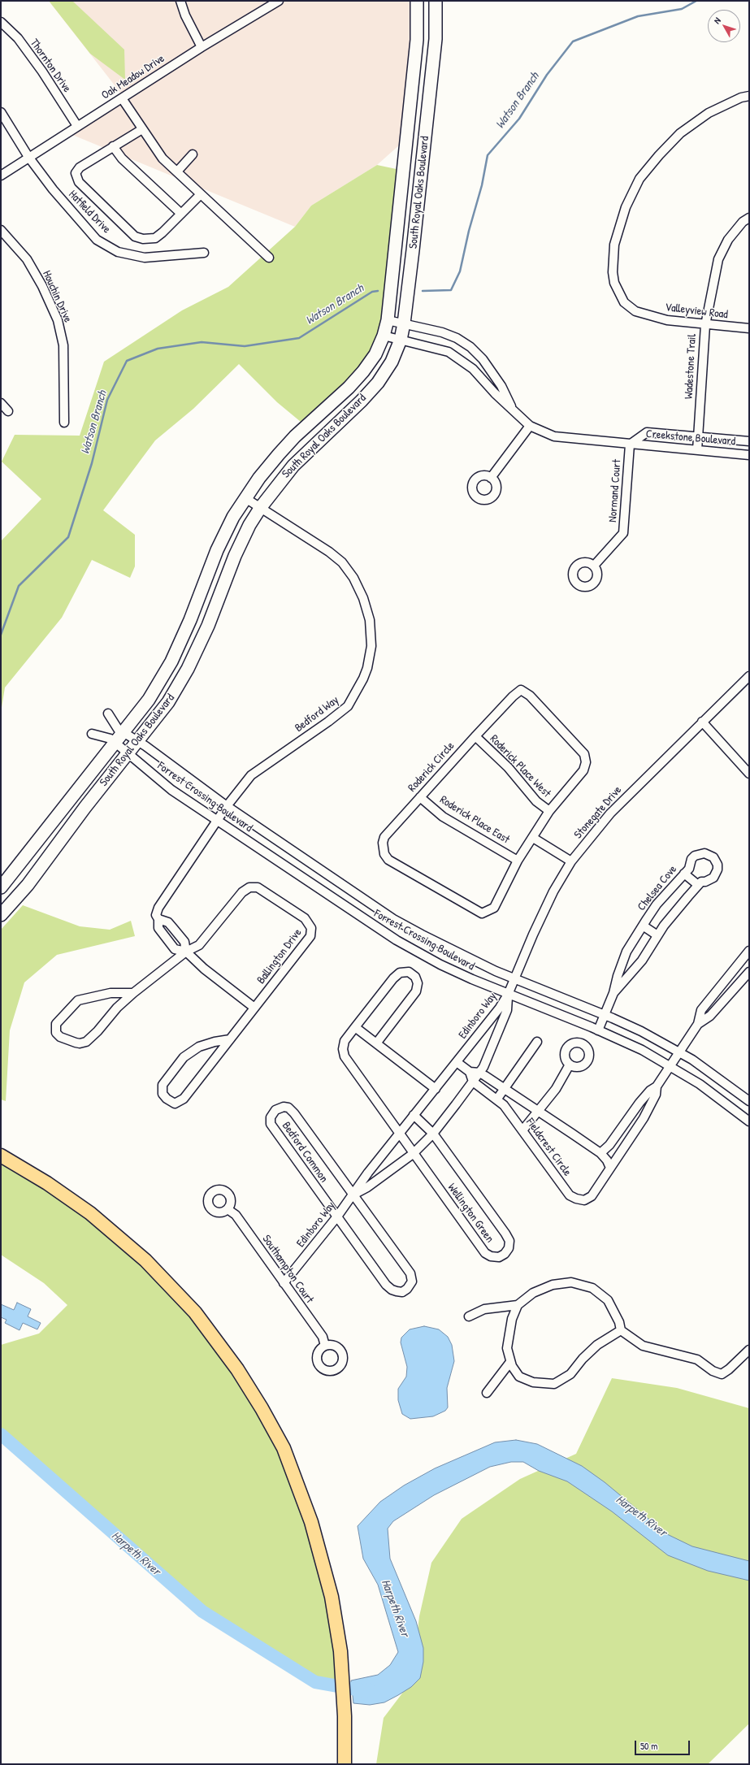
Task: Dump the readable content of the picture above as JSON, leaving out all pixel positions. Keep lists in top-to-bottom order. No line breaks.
{"streets":{"main road":["South Royal Oaks Boulevard"],"street":["Thornton Drive","Oak Meadow Drive","Hatfield Drive","Houchin Drive","Valleyview Road","Wadestone Trail","Creekstone Boulevard","Normand Court","Bedford Way","Roderick Place West","Roderick Circle","Forrest Crossing Boulevard","Stonegate Drive","Roderick Place East","Chelsea Cove","Ballington Drive","Edinboro Way","Fieldcrest Circle","Bedford Common","Wellington Green","Southampton Court"]},"crossings":[["Thornton Drive","Oak Meadow Drive"],["Oak Meadow Drive","Hatfield Drive"],["South Royal Oaks Boulevard","Creekstone Boulevard"],["South Royal Oaks Boulevard","Bedford Way"],["South Royal Oaks Boulevard","Forrest Crossing Boulevard"],["Valleyview Road","Wadestone Trail"],["Wadestone Trail","Creekstone Boulevard"],["Creekstone Boulevard","Normand Court"],["Bedford Way","Forrest Crossing Boulevard"],["Bedford Way","Ballington Drive"],["Roderick Place West","Roderick Circle"],["Roderick Circle","Roderick Place East"],["Forrest Crossing Boulevard","Stonegate Drive"],["Forrest Crossing Boulevard","Chelsea Cove"],["Forrest Crossing Boulevard","Edinboro Way"],["Forrest Crossing Boulevard","Fieldcrest Circle"],["Stonegate Drive","Edinboro Way"],["Edinboro Way","Fieldcrest Circle"],["Edinboro Way","Bedford Common"],["Edinboro Way","Wellington Green"],["Edinboro Way","Southampton Court"]],"water":["Watson Branch","Harpeth River"],"scale_bar":"50 m","north":"top left"}
